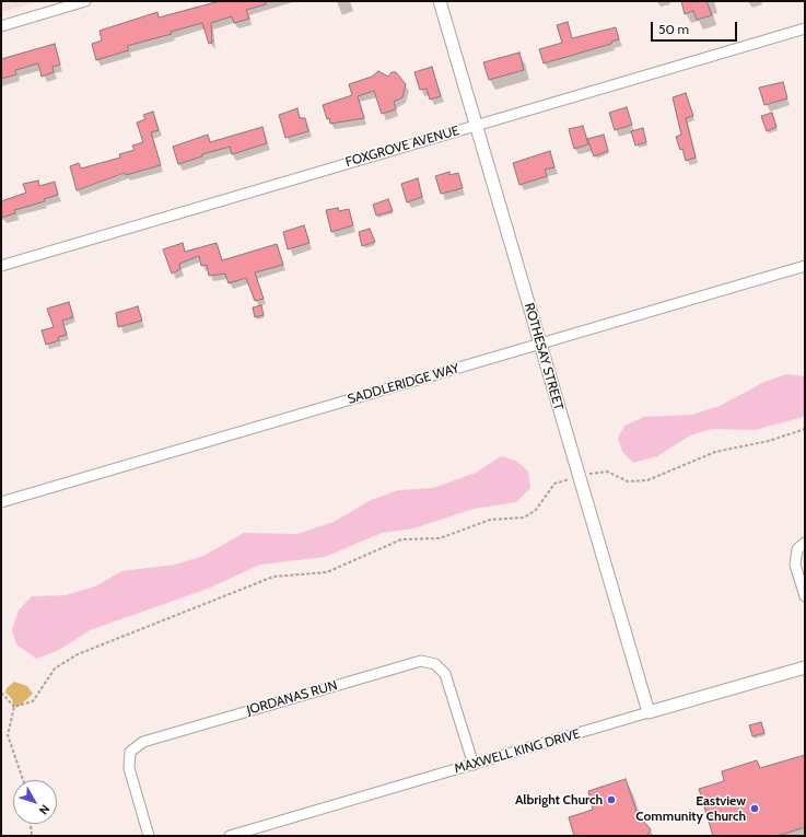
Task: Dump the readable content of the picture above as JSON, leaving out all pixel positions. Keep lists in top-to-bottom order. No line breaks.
{"streets":{"street":["FOXGROVE AVENUE","ROTHESAY STREET","SADDLERIDGE WAY","JORDANAS RUN","MAXWELL KING DRIVE"]},"crossings":[["FOXGROVE AVENUE","ROTHESAY STREET"],["ROTHESAY STREET","SADDLERIDGE WAY"],["ROTHESAY STREET","MAXWELL KING DRIVE"],["JORDANAS RUN","MAXWELL KING DRIVE"]],"places":["Albright Church","Eastview Community Church"],"scale_bar":"50 m","north":"bottom right"}
